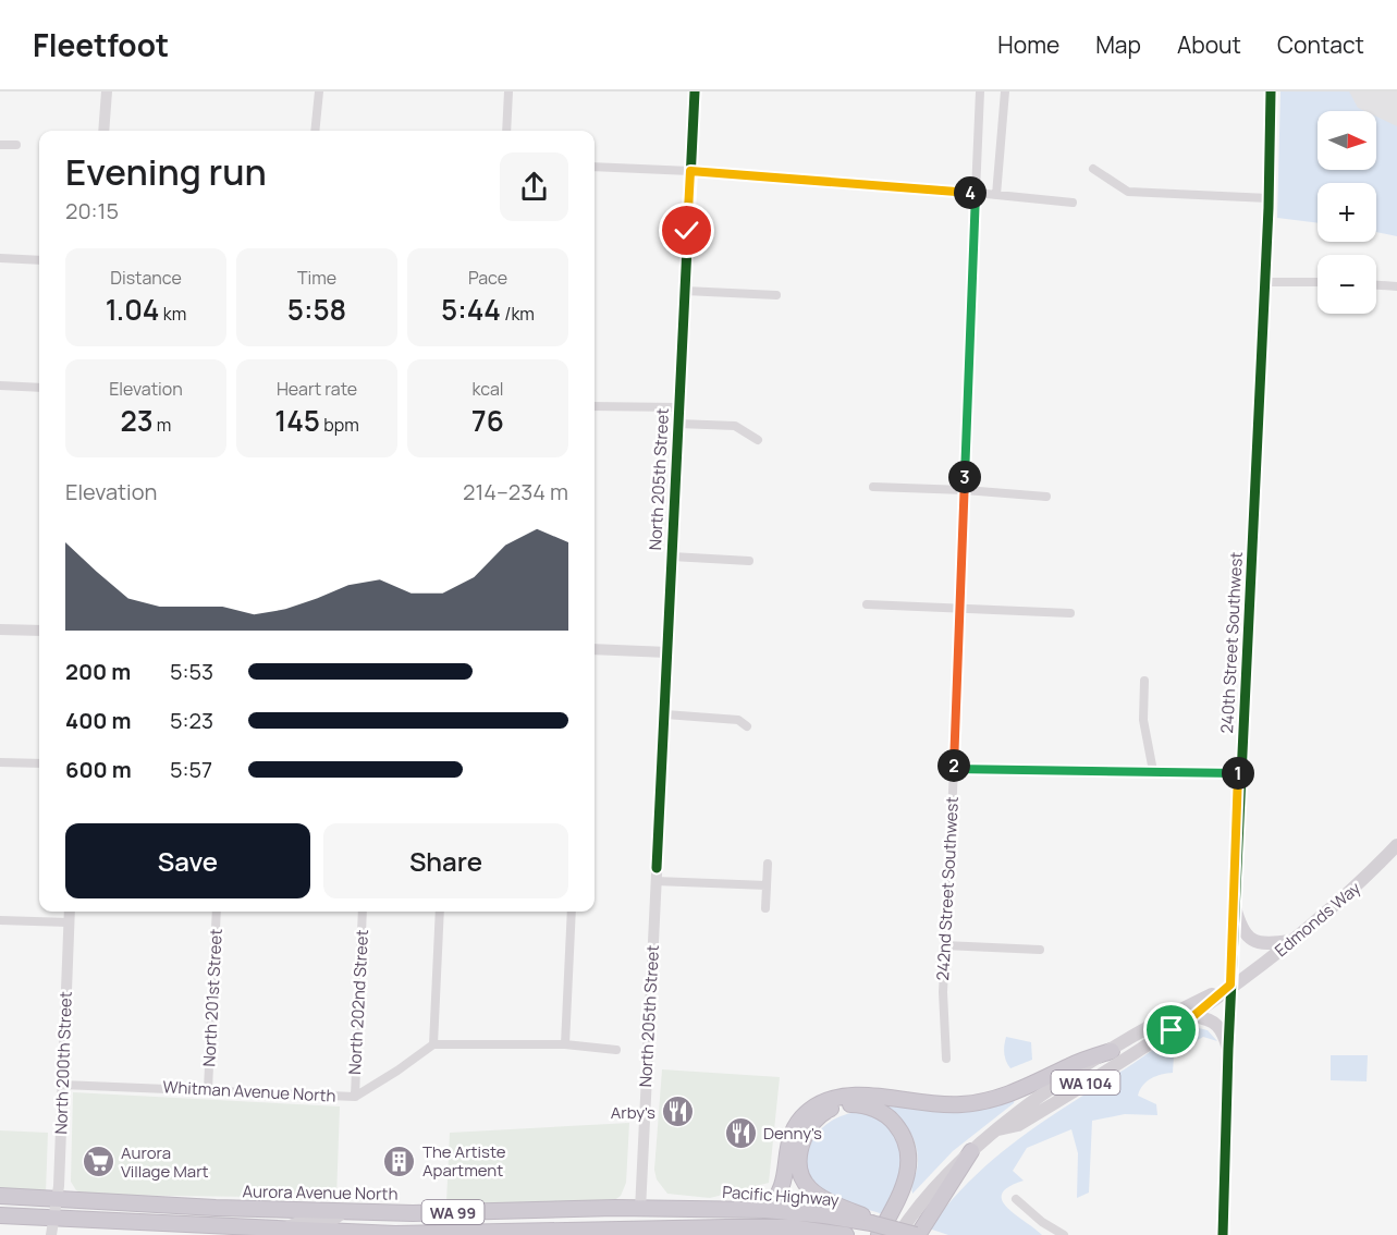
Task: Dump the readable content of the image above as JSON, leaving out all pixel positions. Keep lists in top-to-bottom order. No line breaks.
{"streets":{"highway":["Aurora Avenue North","Pacific Highway","WA 99"],"main road":["North 205th Street","Edmonds Way","WA 104"],"street":["240th Street Southwest","242nd Street Southwest","North 201st Street","North 202nd Street","North 200th Street","Whitman Avenue North"]},"crossings":[["North 205th Street","Aurora Avenue North"],["North 205th Street","Pacific Highway"],["North 205th Street","WA 99"],["240th Street Southwest","Edmonds Way"],["North 201st Street","Whitman Avenue North"],["North 202nd Street","Whitman Avenue North"],["North 200th Street","Whitman Avenue North"],["North 200th Street","Aurora Avenue North"],["North 200th Street","WA 99"],["Aurora Avenue North","Pacific Highway"],["Pacific Highway","WA 99"]],"places":{"restaurant":["Arby's","Denny's"],"building":["The Artiste Apartment"],"supermarket":["Aurora Village Mart"]},"north":"right","page":{"header":"Fleetfoot","nav":["Home","Map","About","Contact"],"map_buttons":["+","−"],"heading":["Evening run","20:15"],"pins":["4","3","2","1"],"stats":[["Distance","1.04 km"],["Time","5:58"],["Pace","5:44 /km"],["Elevation","23 m"],["Heart rate","145 bpm"],["kcal","76"]],"chart":["Elevation","214–234 m"],"list":[{"name":"200 m","note":"5:53"},{"name":"400 m","note":"5:23"},{"name":"600 m","note":"5:57"}],"buttons":["Save","Share"]}}
